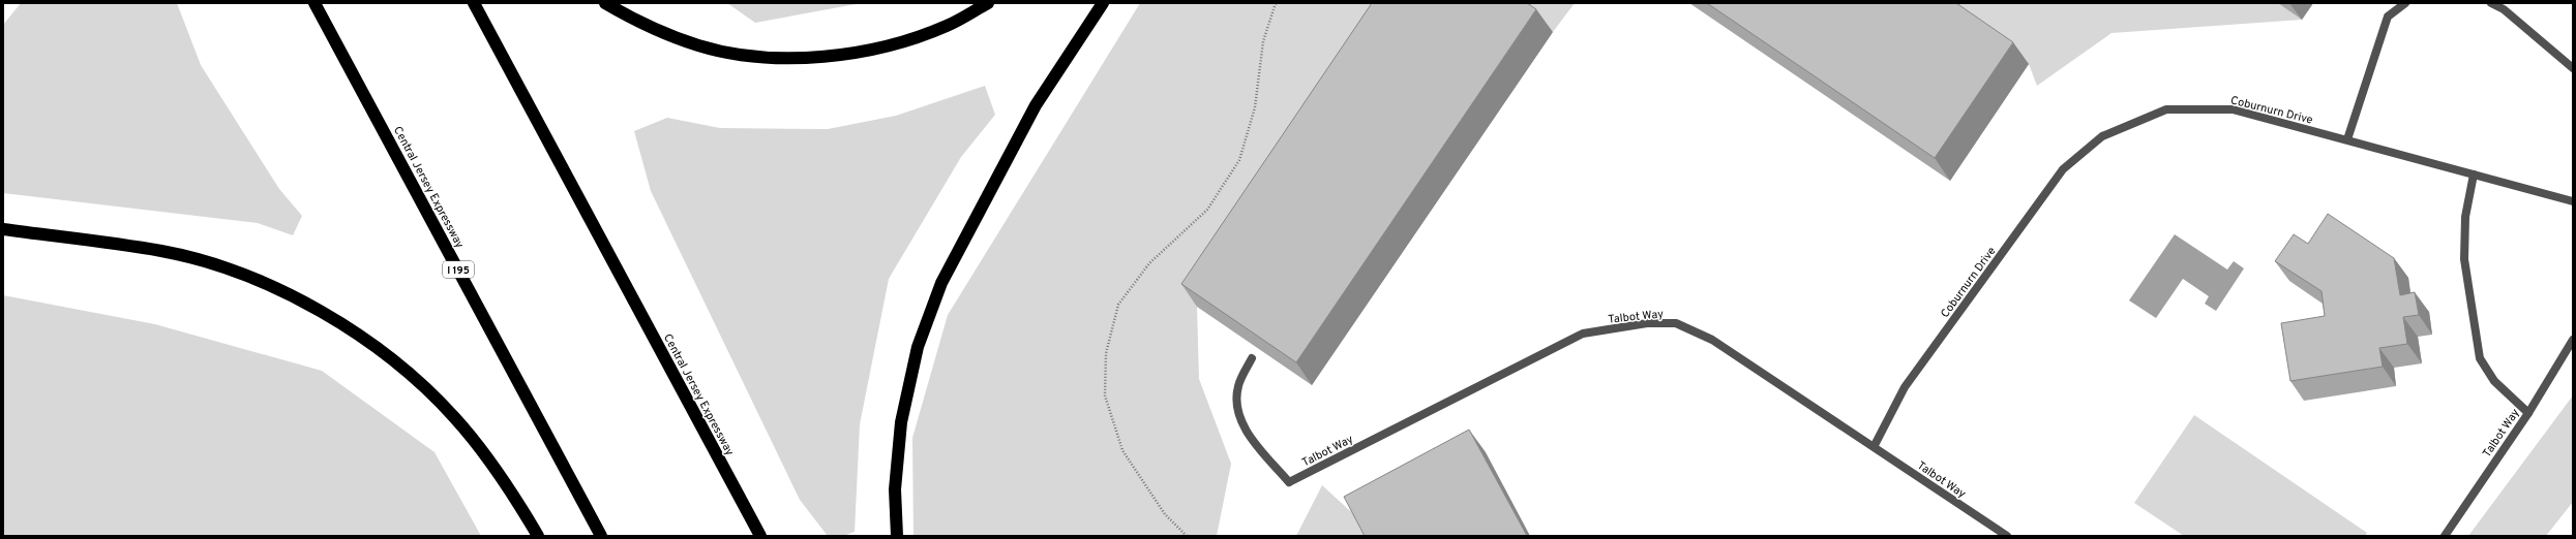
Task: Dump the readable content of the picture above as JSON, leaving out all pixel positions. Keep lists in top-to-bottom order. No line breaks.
{"streets":{"highway":["Central Jersey Expressway","I 195"],"street":["Coburnurn Drive","Talbot Way"]},"crossings":[["Coburnurn Drive","Talbot Way"]]}
